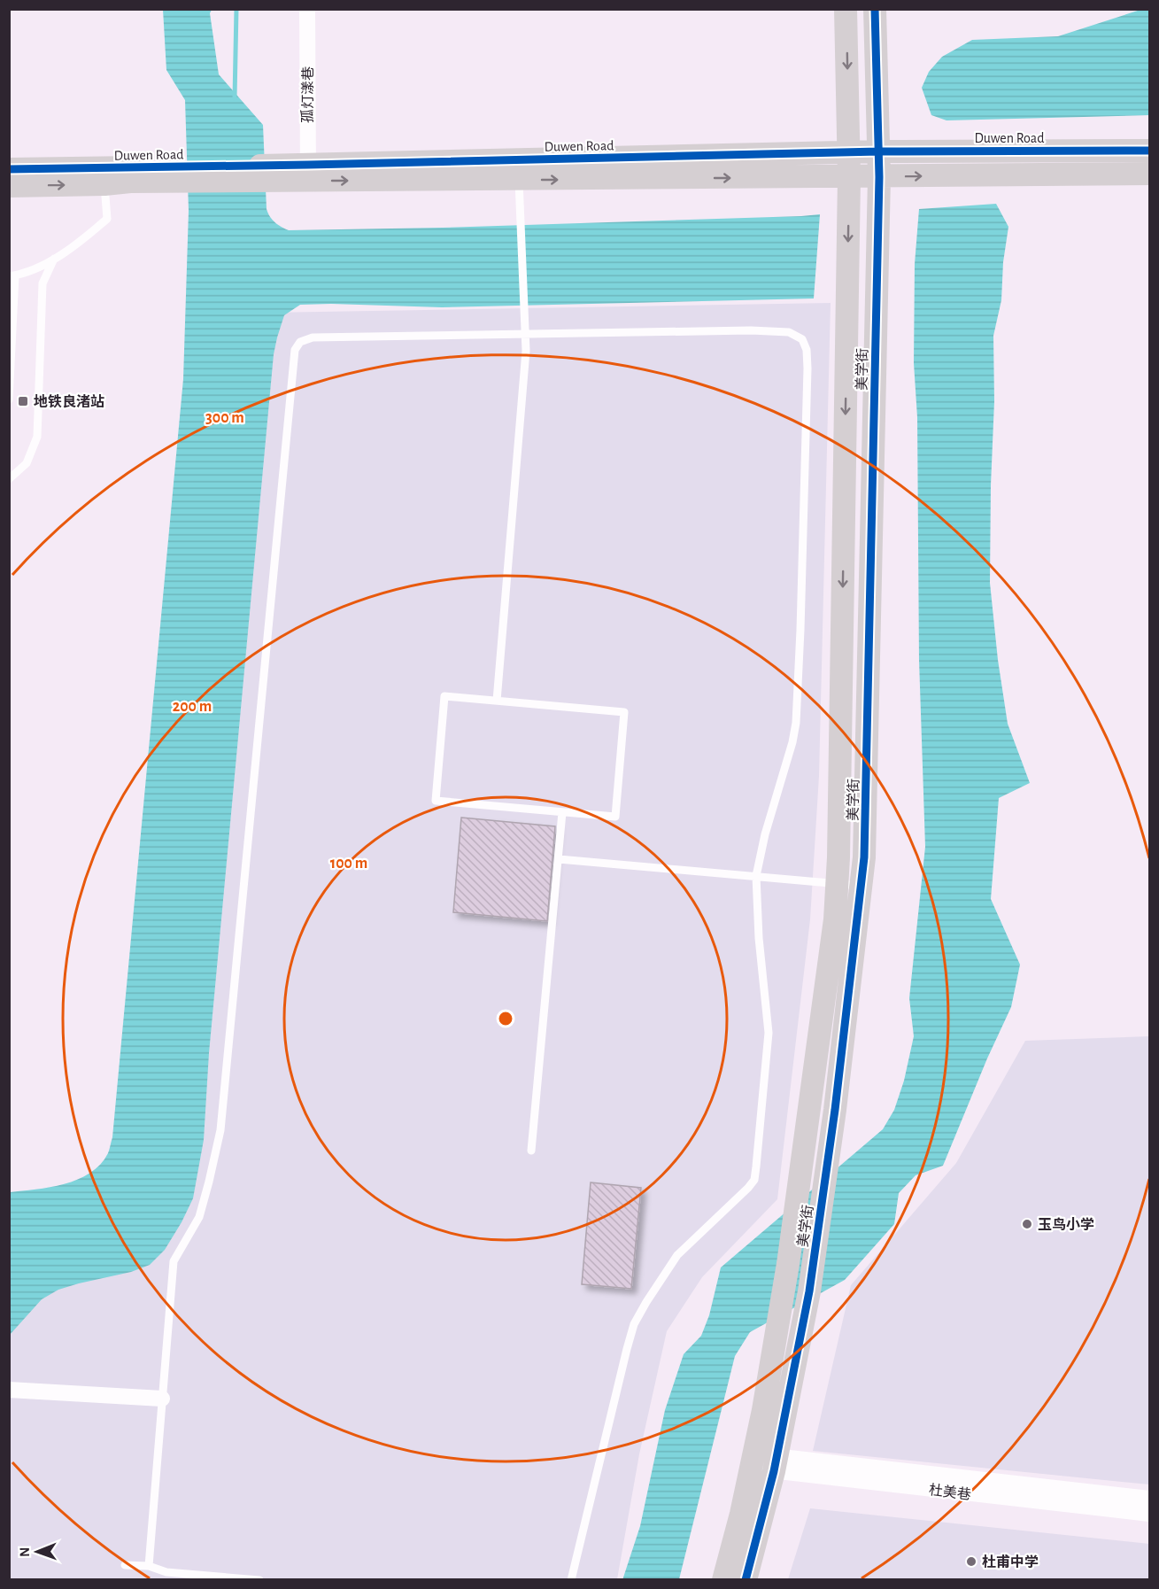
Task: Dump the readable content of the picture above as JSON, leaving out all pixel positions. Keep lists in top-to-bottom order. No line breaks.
{"streets":{"street":["孤灯漾巷","Duwen Road","美学街","杜美巷"]},"crossings":[["孤灯漾巷","Duwen Road"],["Duwen Road","美学街"],["美学街","杜美巷"]],"places":{"transit":["地铁良渚站"],"other":["玉鸟小学","杜甫中学"]},"north":"left","rings":["300 m","200 m","100 m"]}
